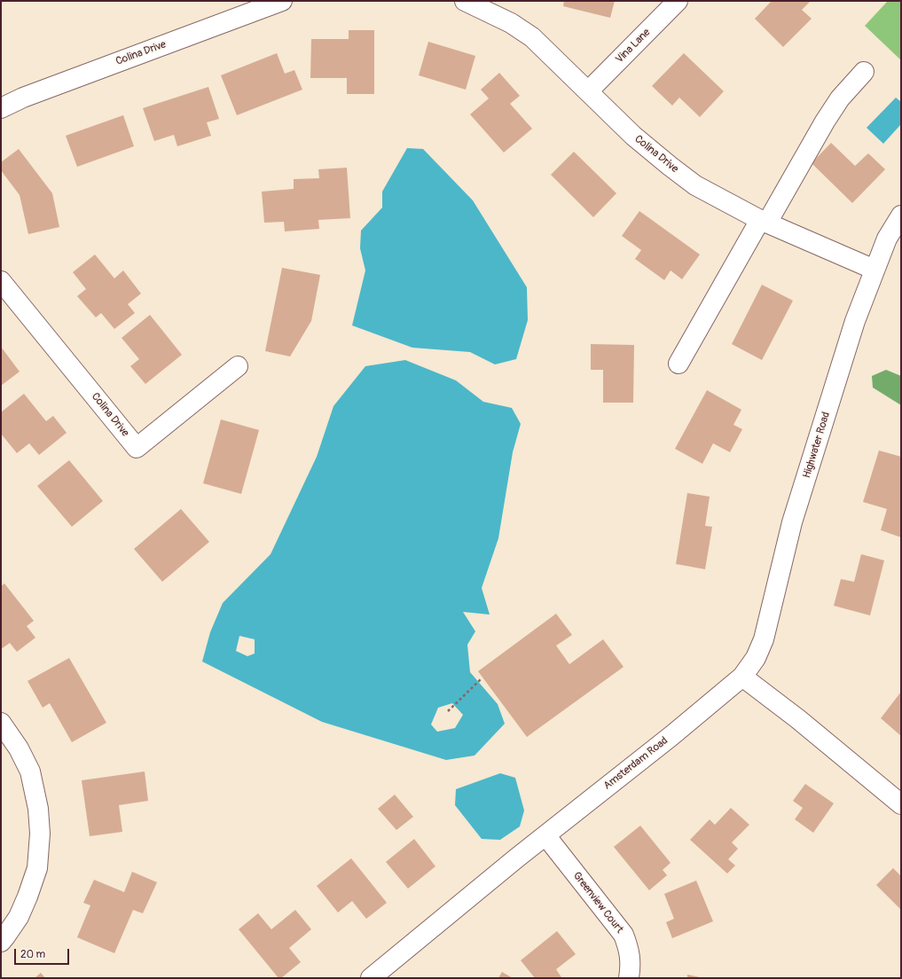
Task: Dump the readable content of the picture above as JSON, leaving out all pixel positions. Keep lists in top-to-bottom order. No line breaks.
{"streets":{"street":["Vina Lane","Colina Drive","Highwater Road","Amsterdam Road","Greenview Court"]},"crossings":[["Vina Lane","Colina Drive"],["Colina Drive","Highwater Road"],["Highwater Road","Amsterdam Road"],["Amsterdam Road","Greenview Court"]],"scale_bar":"20 m"}
